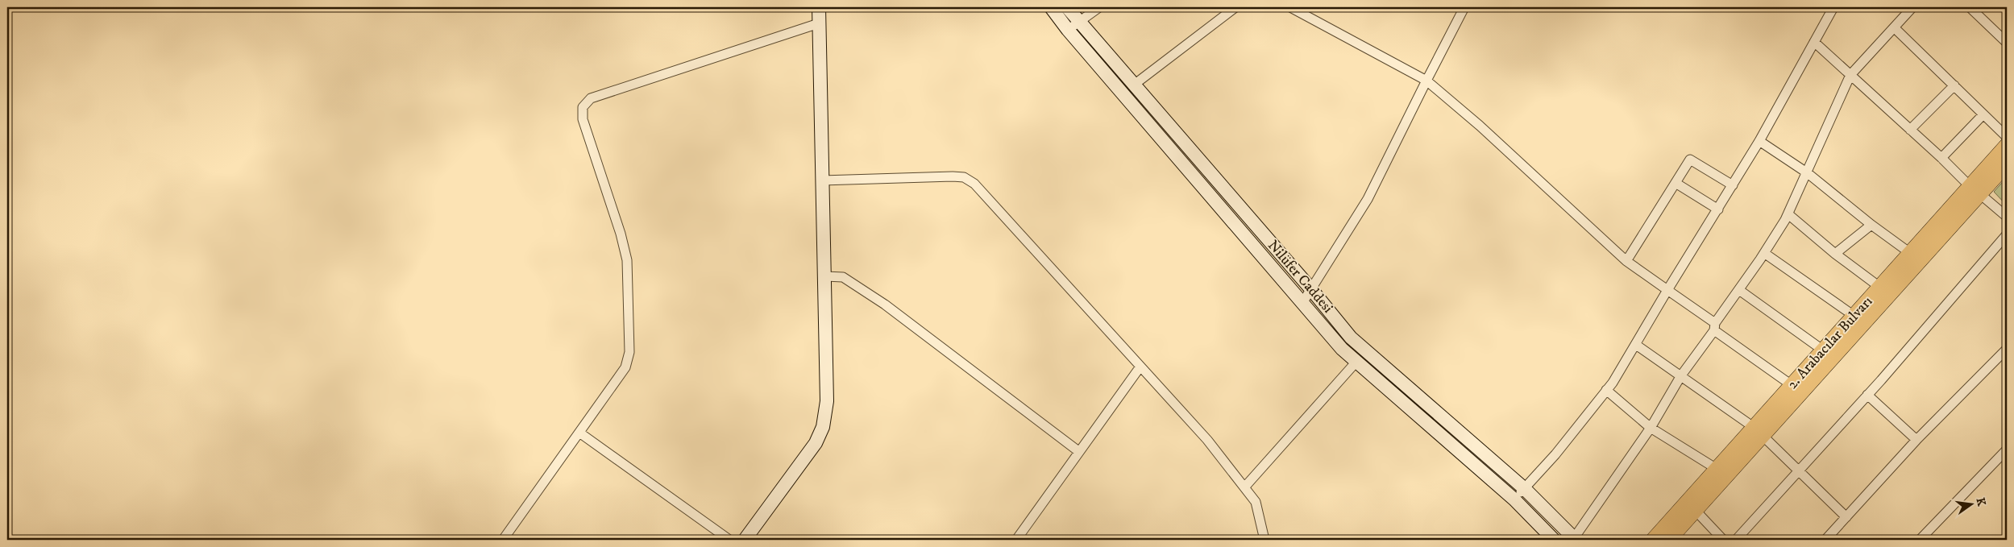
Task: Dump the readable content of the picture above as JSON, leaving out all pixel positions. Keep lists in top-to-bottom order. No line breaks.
{"streets":{"main road":["2. Arabacılar Bulvarı"],"street":["Nilüfer Caddesi"]},"north":"right"}
